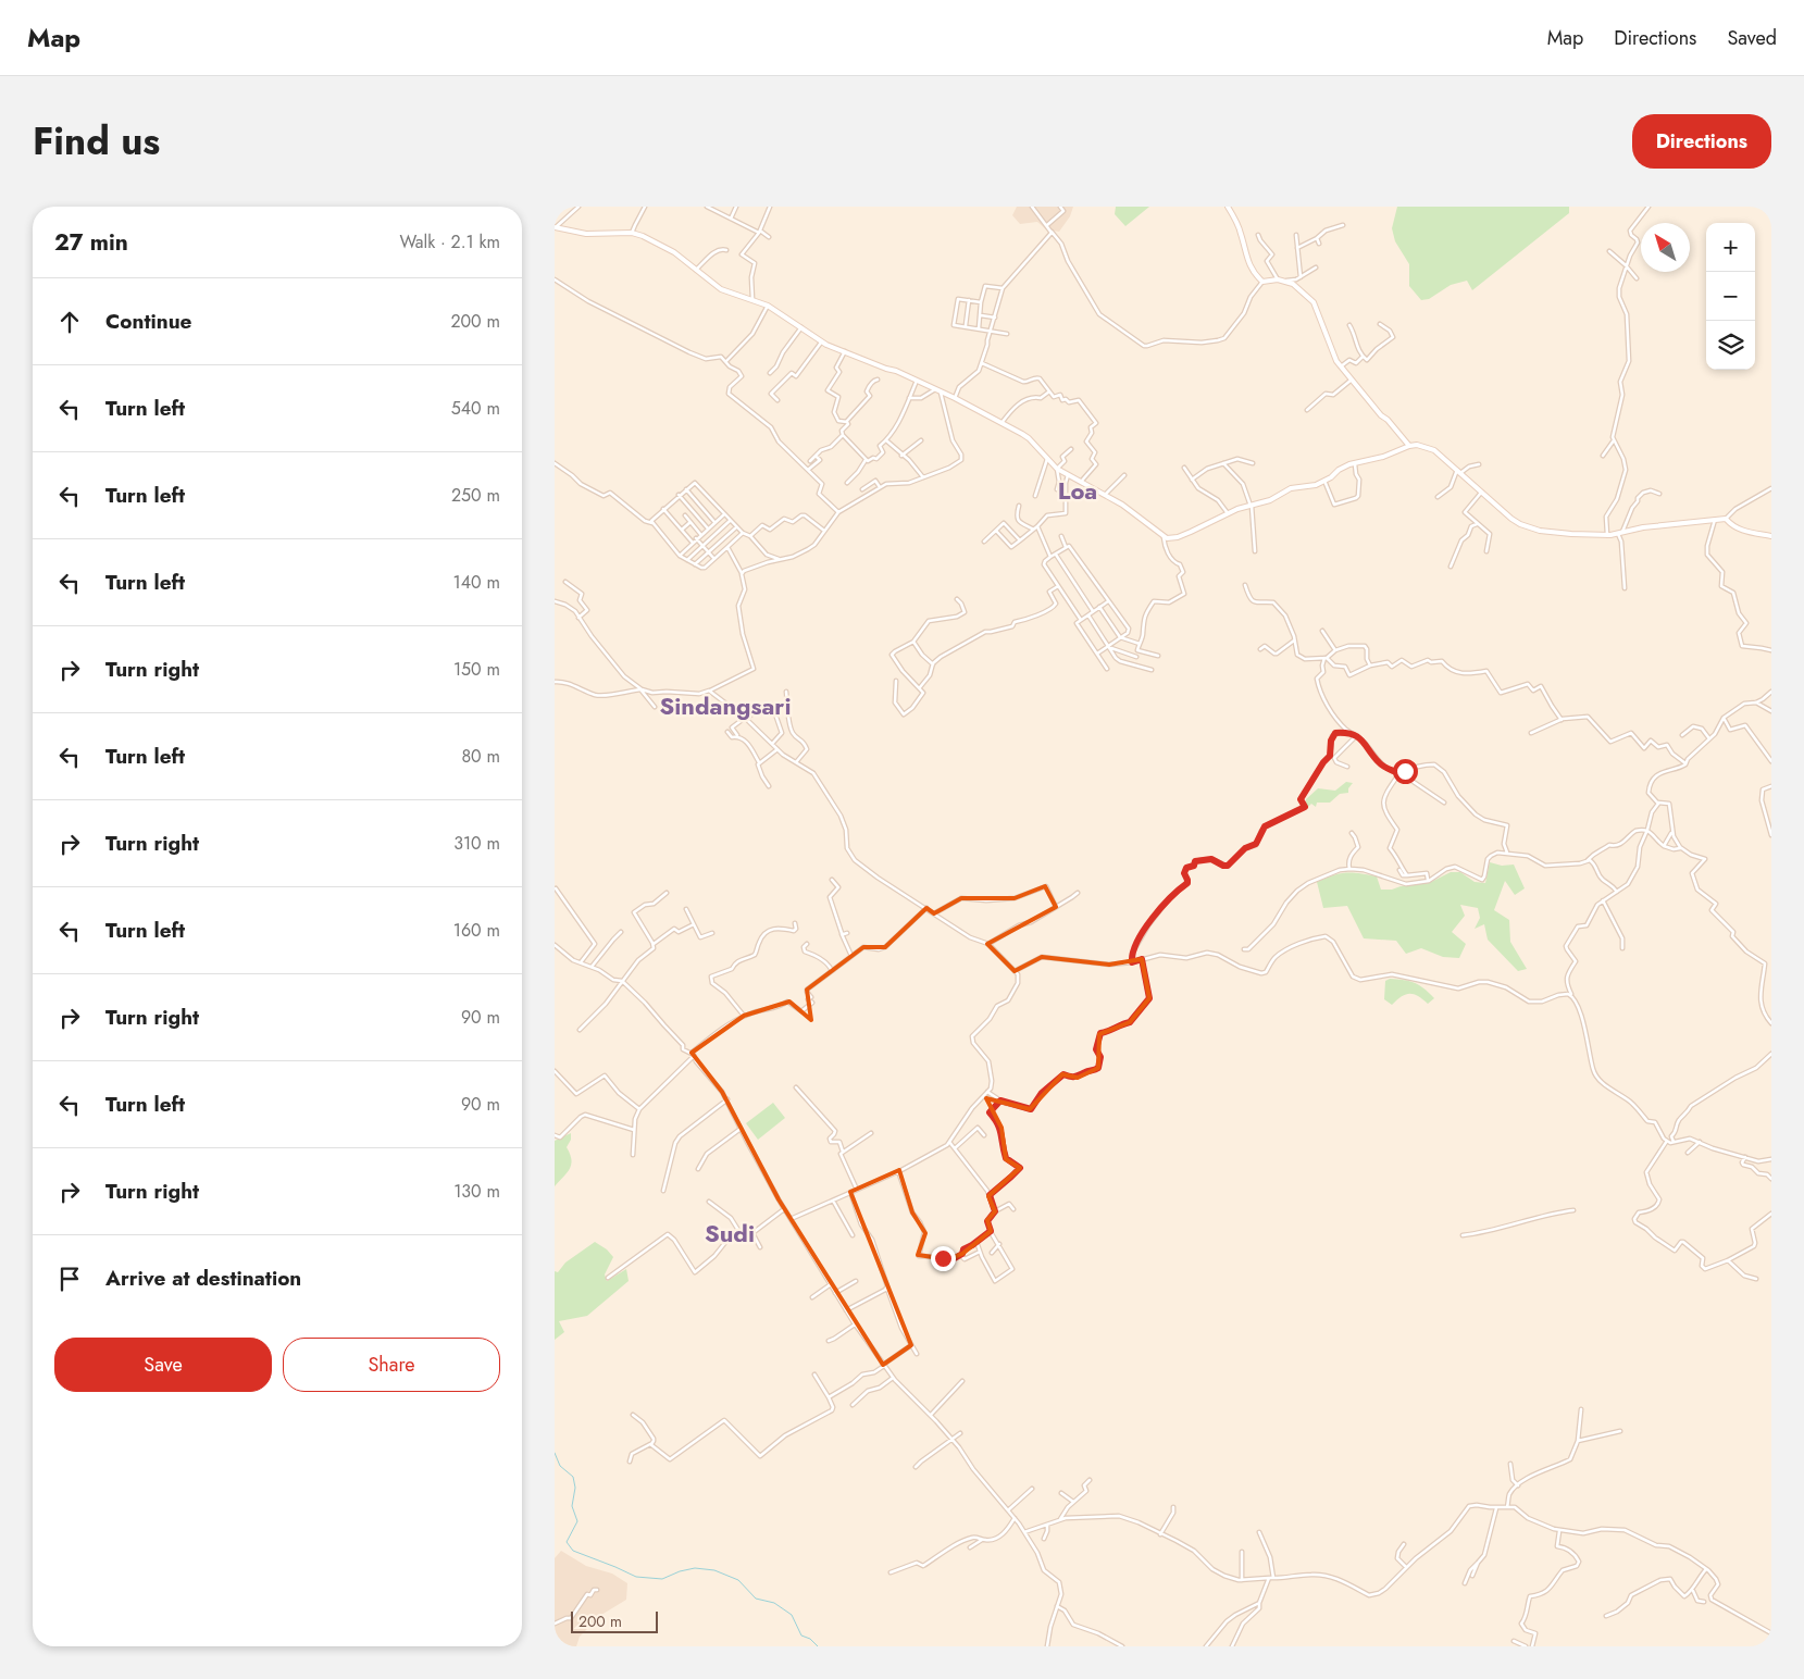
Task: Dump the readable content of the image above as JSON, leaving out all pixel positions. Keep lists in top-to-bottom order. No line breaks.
{"districts":["Loa","Sindangsari","Sudi"],"scale_bar":"200 m","north":"top left","page":{"header":"Map","nav":["Map","Directions","Saved"],"title":"Find us","buttons":["Directions",["Save","Share"]],"heading":["27 min","Walk · 2.1 km"],"map_buttons":["+","−"],"list":[["Continue","200 m"],["Turn left","540 m"],["Turn left","250 m"],["Turn left","140 m"],["Turn right","150 m"],["Turn left","80 m"],["Turn right","310 m"],["Turn left","160 m"],["Turn right","90 m"],["Turn left","90 m"],["Turn right","130 m"],"Arrive at destination"],"scale":"200 m"}}
